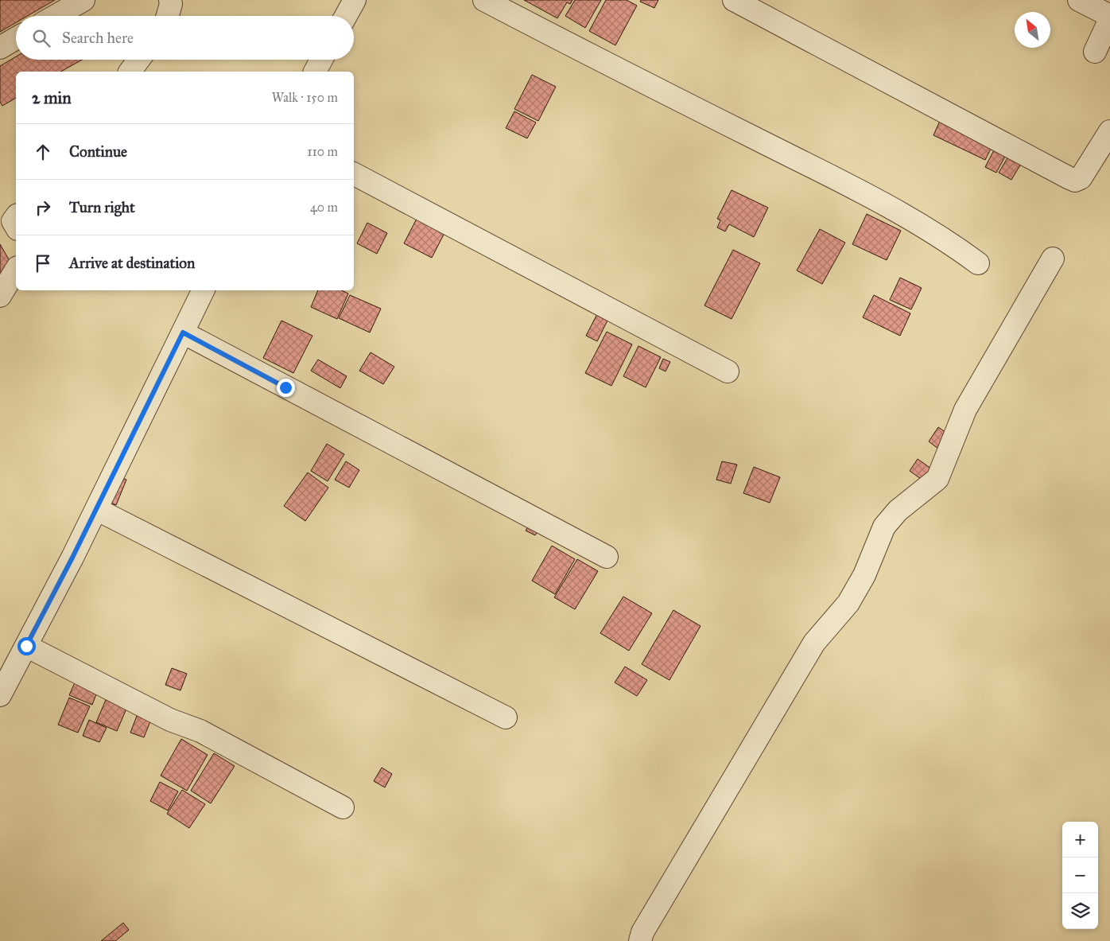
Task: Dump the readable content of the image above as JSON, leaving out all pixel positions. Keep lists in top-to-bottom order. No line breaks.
{"north":"top left","page":{"search":"Search here","heading":["2 min","Walk · 150 m"],"list":[["Continue","110 m"],["Turn right","40 m"],"Arrive at destination"],"map_buttons":["+","−"]}}
